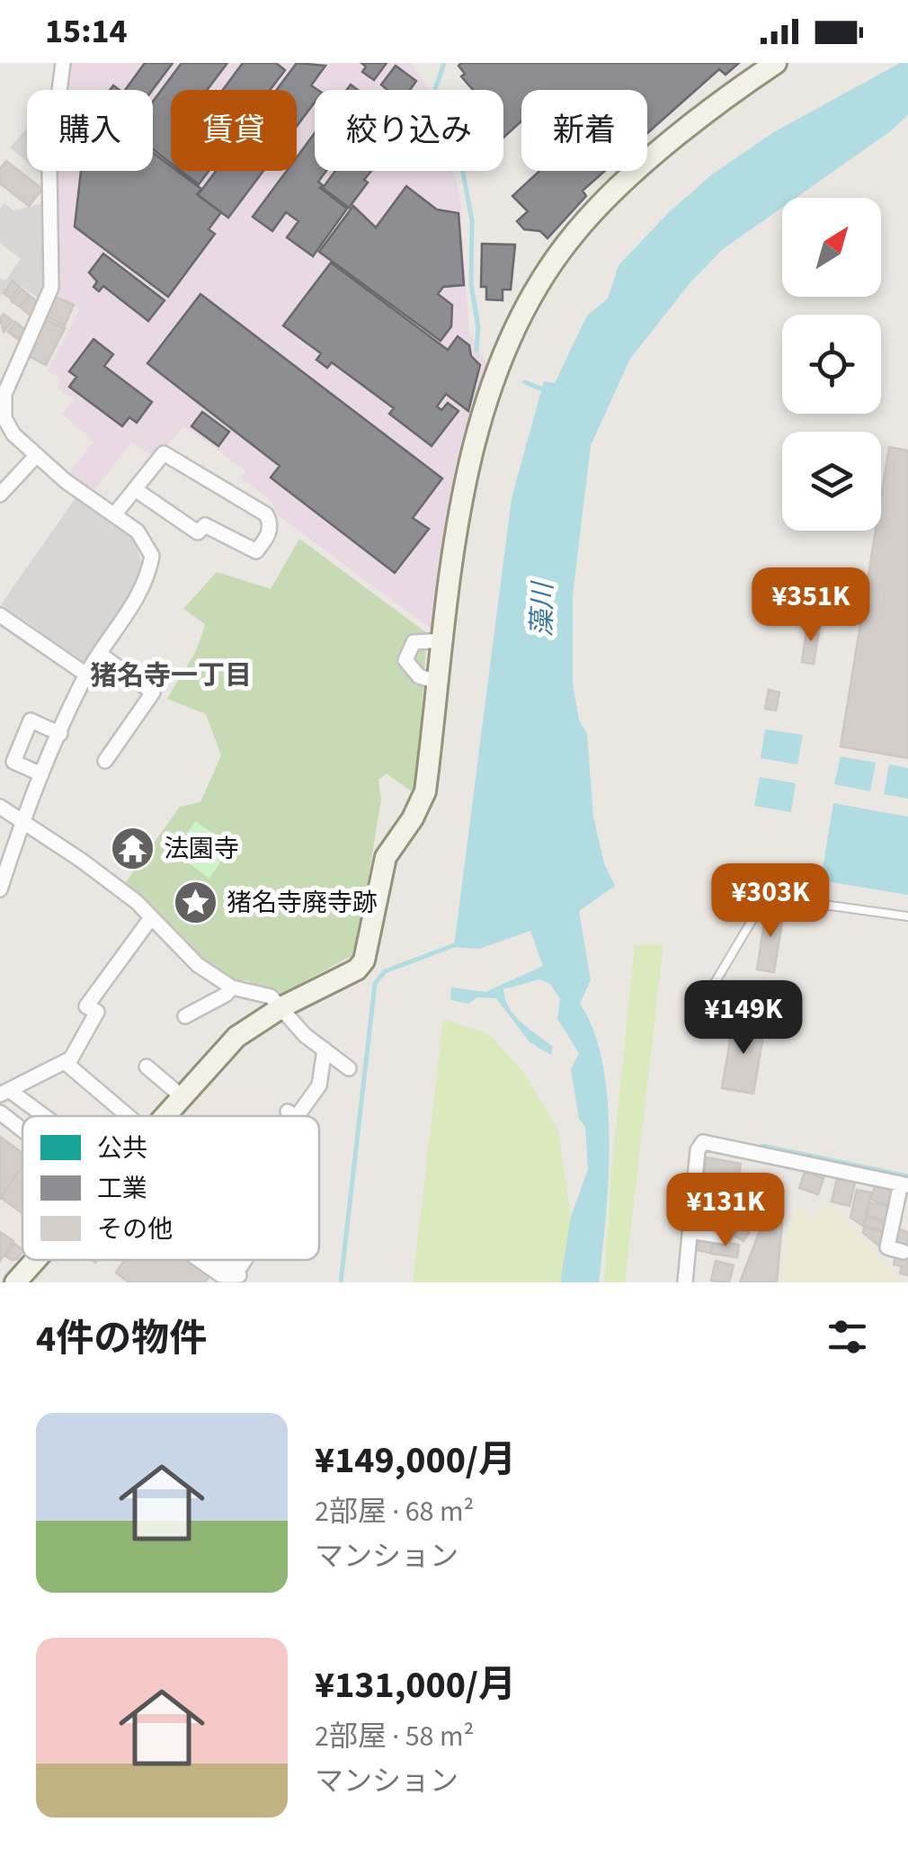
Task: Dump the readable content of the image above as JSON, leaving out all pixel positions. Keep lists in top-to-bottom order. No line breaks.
{"districts":["猪名寺一丁目"],"water":["藻川"],"places":{"temple":["法園寺"],"place":["猪名寺廃寺跡"]},"legend":["公共","工業","その他"],"north":"top right","page":{"status":"15:14","chip":["購入","賃貸","絞り込み","新着"],"price":["¥351K","¥303K","¥149K","¥131K"],"heading":"4件の物件","list":[{"name":"¥149,000/月","note":"2部屋 · 68 m² · マンション"},{"name":"¥131,000/月","note":"2部屋 · 58 m² · マンション"}]}}
